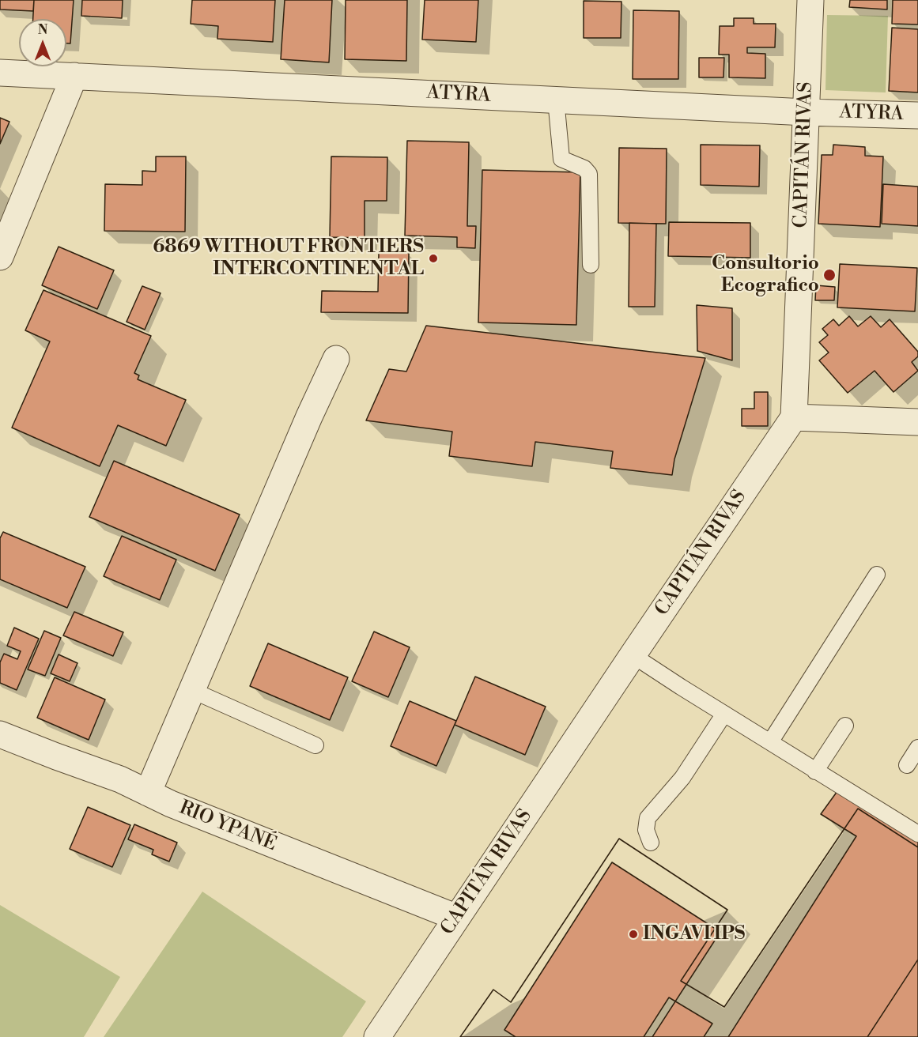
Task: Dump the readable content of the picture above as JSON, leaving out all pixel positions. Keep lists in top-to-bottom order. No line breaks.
{"streets":{"street":["ATYRA","CAPITÁN RIVAS","RIO YPANÉ"]},"crossings":[["ATYRA","CAPITÁN RIVAS"],["CAPITÁN RIVAS","RIO YPANÉ"]],"places":["6869 WITHOUT FRONTIERS INTERCONTINENTAL","Consultorio Ecografico","INGAVI IPS"],"north":"top"}
